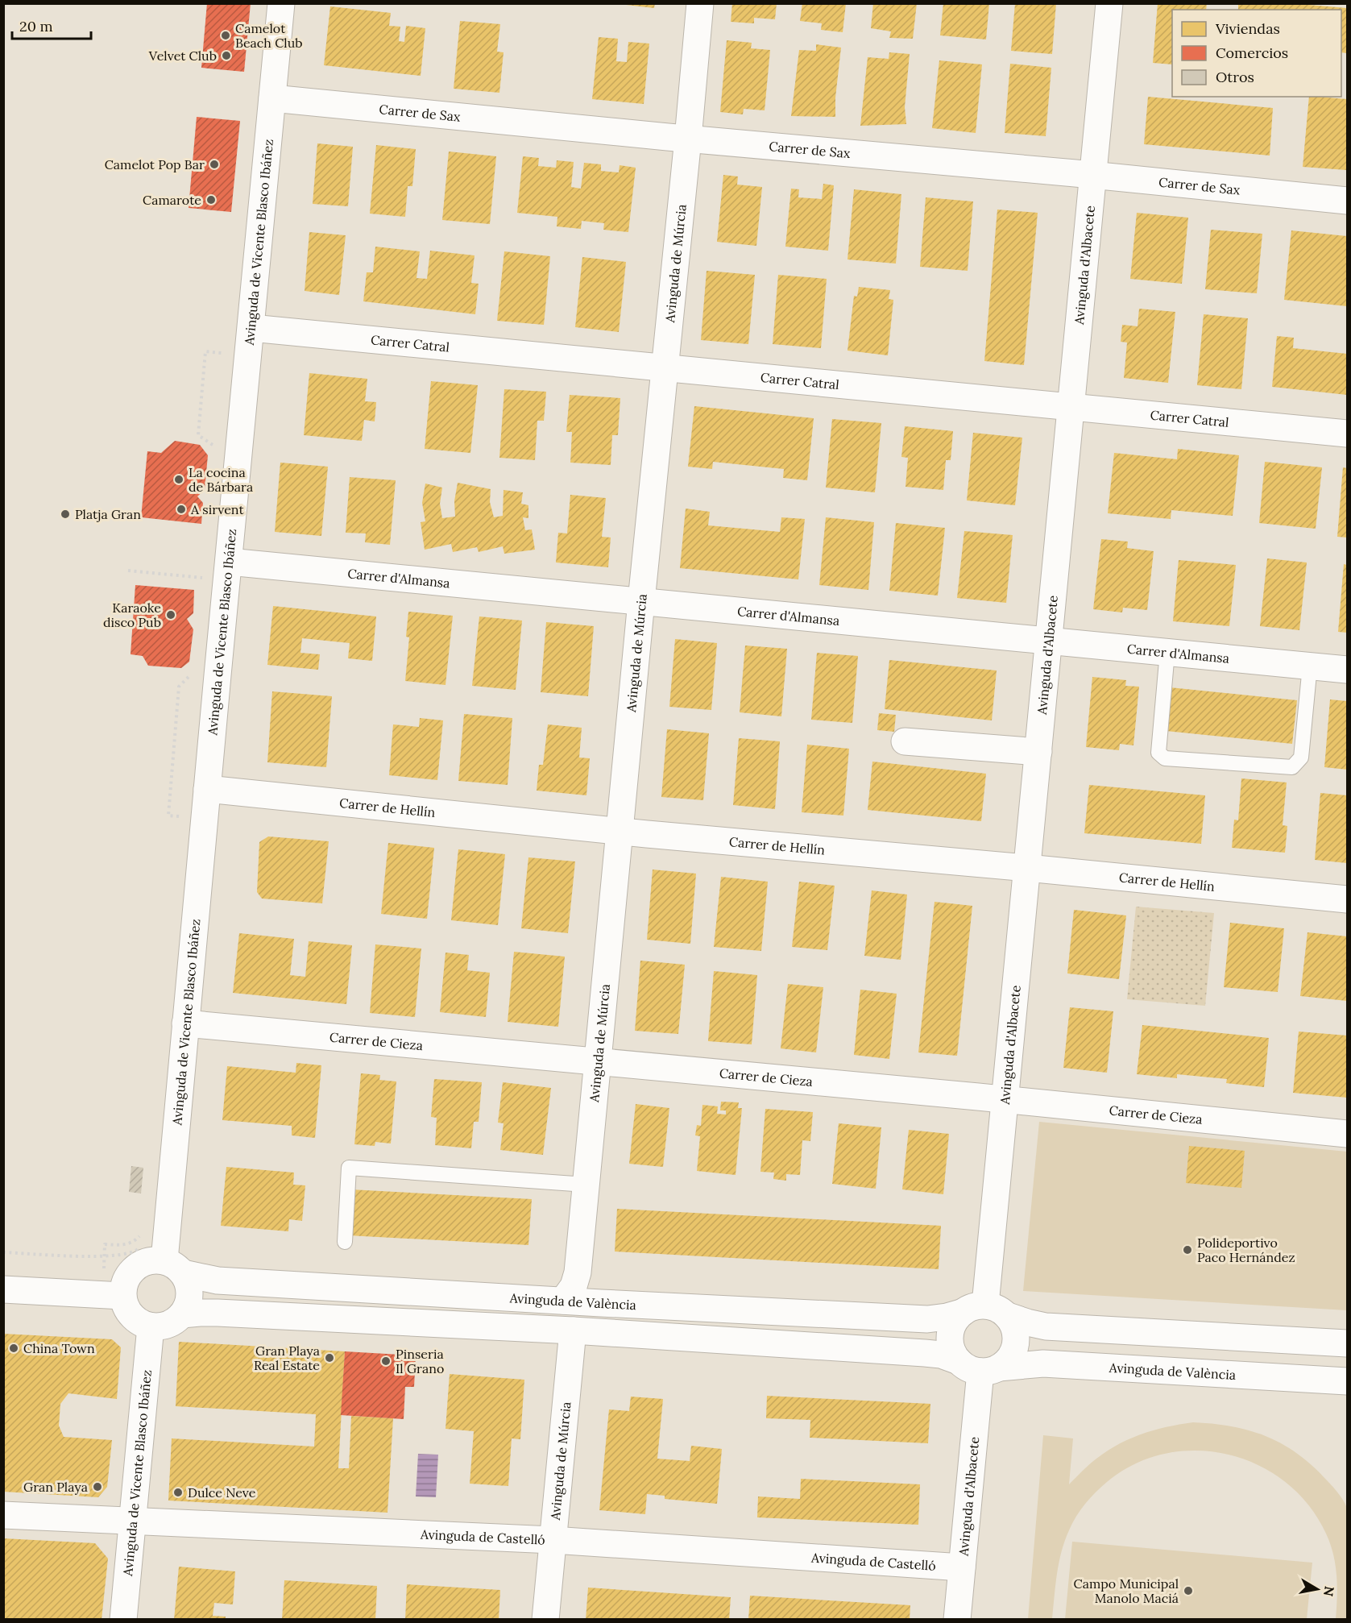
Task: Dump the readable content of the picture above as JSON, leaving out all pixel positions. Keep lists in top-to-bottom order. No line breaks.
{"streets":{"street":["Carrer de Sax","Avinguda de Vicente Blasco Ibáñez","Avinguda de Múrcia","Avinguda d'Albacete","Carrer Catral","Carrer d'Almansa","Carrer de Hellín","Carrer de Cieza","Avinguda de València","Avinguda de Castelló"]},"crossings":[["Carrer de Sax","Avinguda de Vicente Blasco Ibáñez"],["Carrer de Sax","Avinguda de Múrcia"],["Carrer de Sax","Avinguda d'Albacete"],["Avinguda de Vicente Blasco Ibáñez","Carrer Catral"],["Avinguda de Vicente Blasco Ibáñez","Carrer d'Almansa"],["Avinguda de Vicente Blasco Ibáñez","Carrer de Hellín"],["Avinguda de Vicente Blasco Ibáñez","Carrer de Cieza"],["Avinguda de Vicente Blasco Ibáñez","Avinguda de València"],["Avinguda de Vicente Blasco Ibáñez","Avinguda de Castelló"],["Avinguda de Múrcia","Carrer Catral"],["Avinguda de Múrcia","Carrer d'Almansa"],["Avinguda de Múrcia","Carrer de Hellín"],["Avinguda de Múrcia","Carrer de Cieza"],["Avinguda de Múrcia","Avinguda de València"],["Avinguda de Múrcia","Avinguda de Castelló"],["Avinguda d'Albacete","Carrer Catral"],["Avinguda d'Albacete","Carrer d'Almansa"],["Avinguda d'Albacete","Carrer de Hellín"],["Avinguda d'Albacete","Carrer de Cieza"],["Avinguda d'Albacete","Avinguda de València"],["Avinguda d'Albacete","Avinguda de Castelló"]],"places":["Camelot Beach Club","Velvet Club","Camelot Pop Bar","Camarote","La cocina de Bárbara","A sirvent","Platja Gran","Karaoke disco Pub","Polideportivo Paco Hernández","China Town","Gran Playa Real Estate","Pinseria Il Grano","Gran Playa","Dulce Neve","Campo Municipal Manolo Maciá"],"legend":["Viviendas","Comercios","Otros"],"scale_bar":"20 m","north":"right"}
